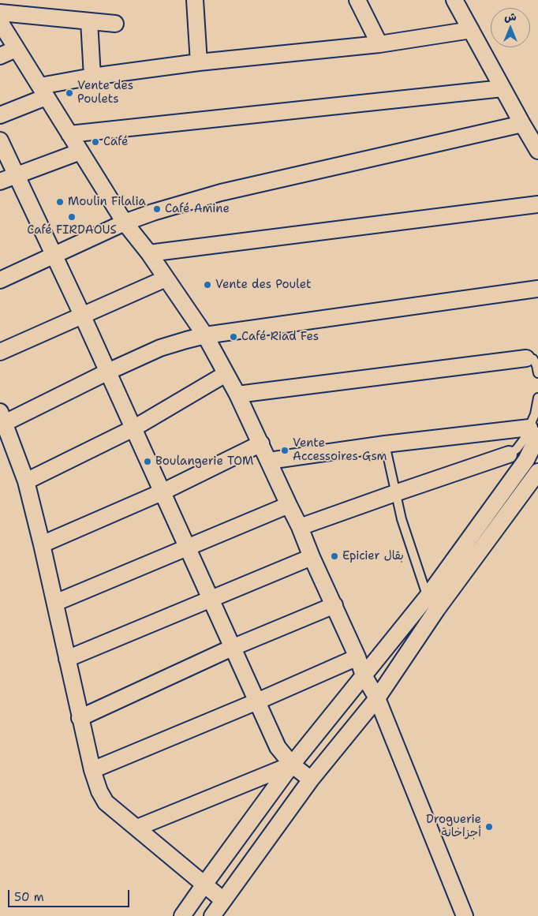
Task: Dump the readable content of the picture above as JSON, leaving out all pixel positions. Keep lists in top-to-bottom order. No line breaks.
{"places":["Vente des Poulets","Café","Moulin Filalia","Café Amine","Café FIRDAOUS","Vente des Poulet","Café Riad Fes","Vente Accessoires Gsm","Boulangerie TOM","Epicier بقال","Droguerie أجزاخانة"],"scale_bar":"50 m","north":"top"}
